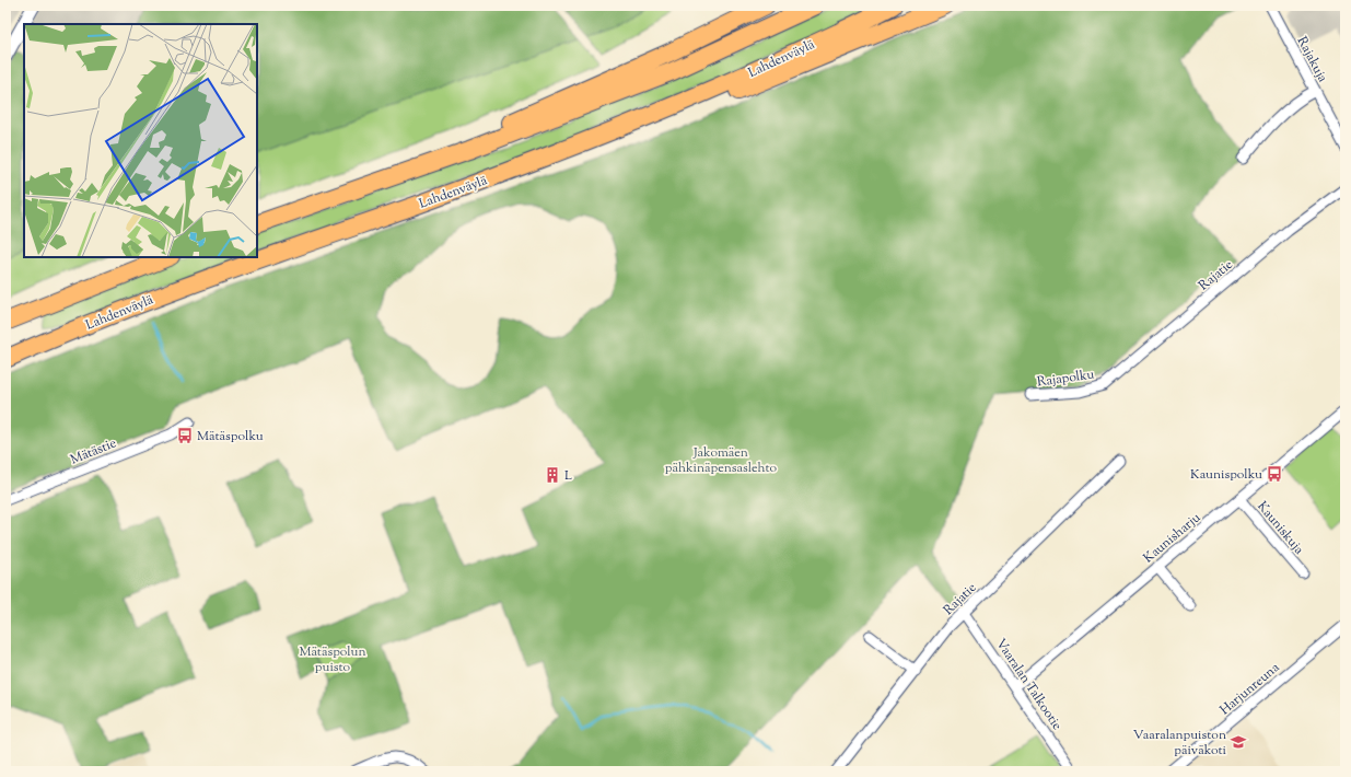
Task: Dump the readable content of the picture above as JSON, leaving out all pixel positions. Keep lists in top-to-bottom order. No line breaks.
{"streets":{"highway":["Lahdenväylä"],"street":["Rajakuja","Rajatie","Rajapolku","Mätästie","Kauniskuja","Kaunisharju","Vaaralan Talkootie","Harjunreuna"]},"crossings":[["Rajatie","Rajapolku"],["Rajatie","Vaaralan Talkootie"],["Kauniskuja","Kaunisharju"],["Kaunisharju","Vaaralan Talkootie"]],"parks":["Jakomäen pähkinäpensaslehto","Mätäspolun puisto"],"places":{"bus stop":["Mätäspolku","Kaunispolku"],"building":["L"],"school or university":["Vaaralanpuiston päiväkoti"]}}
